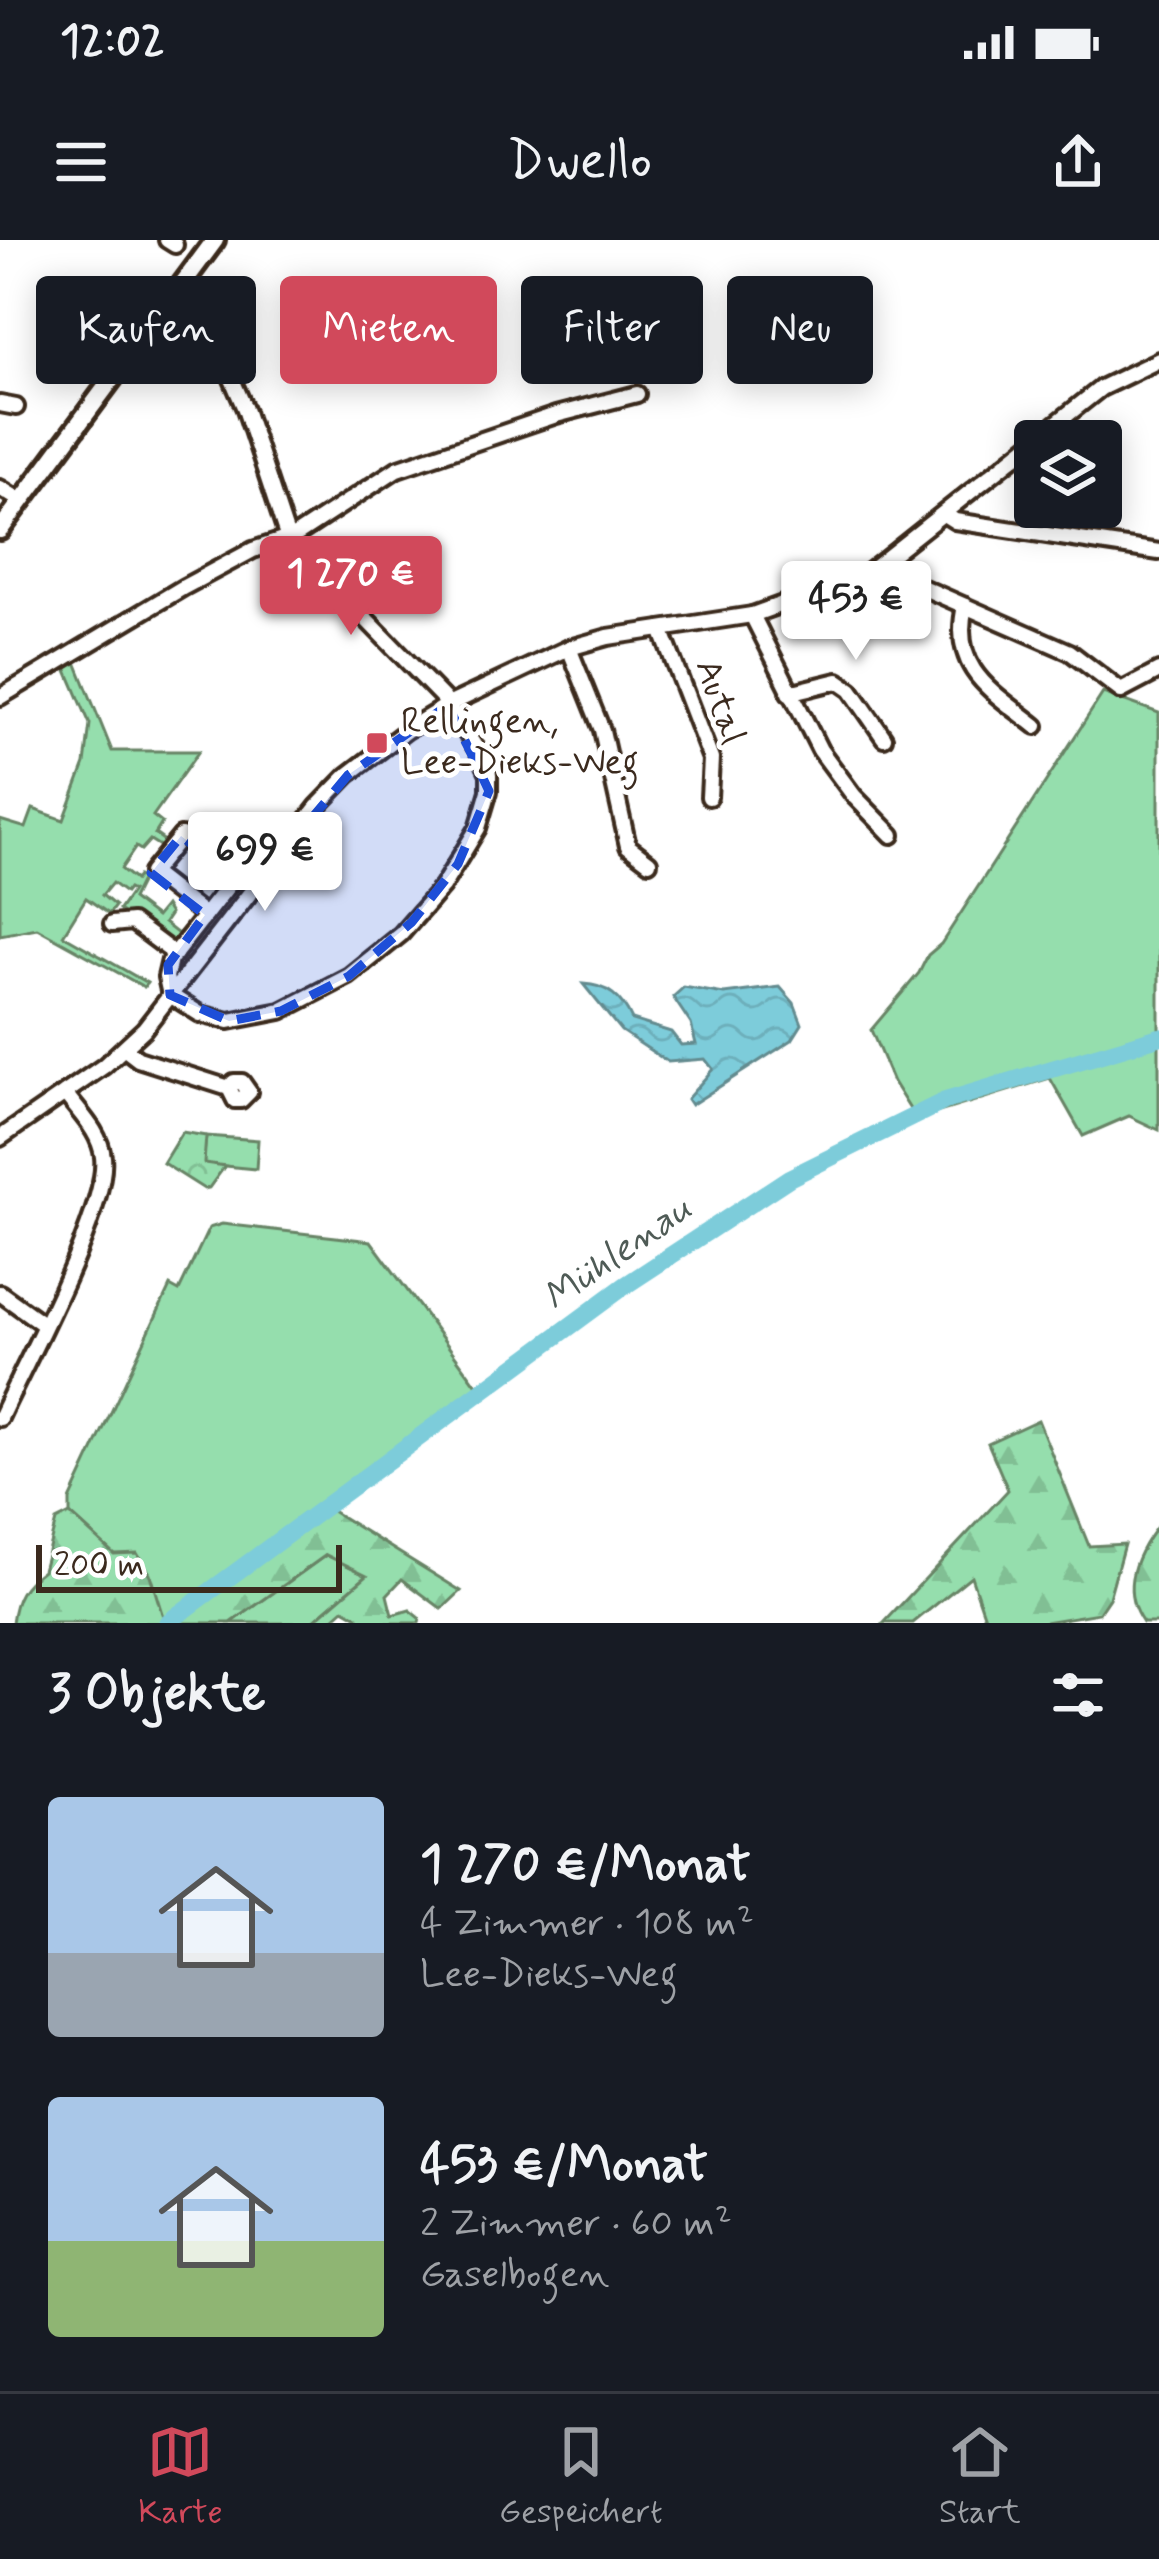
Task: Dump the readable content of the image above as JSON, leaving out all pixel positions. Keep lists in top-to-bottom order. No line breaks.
{"streets":{"street":["Autal"]},"water":["Mühlenau"],"places":{"transit":["Rellingen, Lee-Dieks-Weg"]},"scale_bar":"200 m","page":{"status":"12:02","header":"Dwello","chip":["Kaufen","Mieten","Filter","Neu"],"price":["1 270 €","453 €","699 €"],"scale":"200 m","heading":"3 Objekte","list":[{"name":"1 270 €/Monat","note":"4 Zimmer · 108 m² · Lee-Dieks-Weg"},{"name":"453 €/Monat","note":"2 Zimmer · 60 m² · Gaselbogen"}],"tabs":["Karte","Gespeichert","Start"]}}
